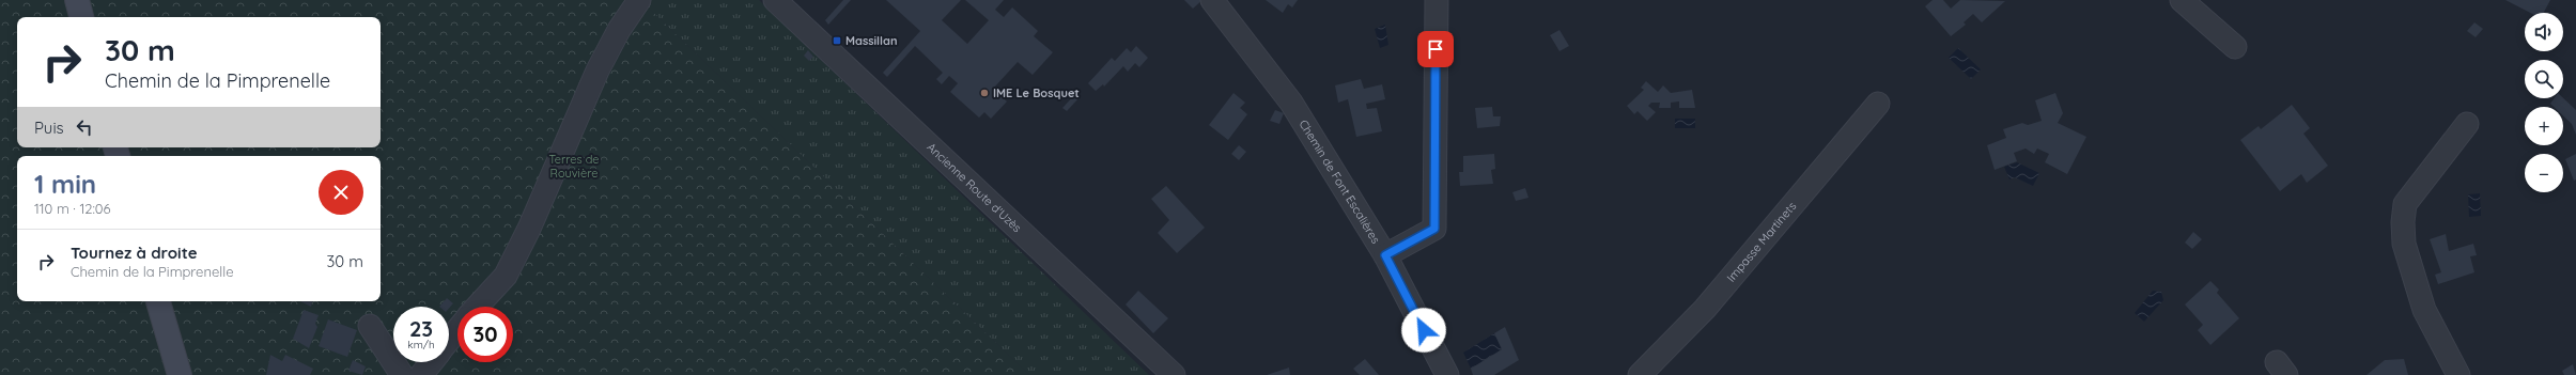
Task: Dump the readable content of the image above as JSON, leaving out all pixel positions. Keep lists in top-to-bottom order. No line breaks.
{"streets":{"street":["Chemin de Font Escalières","Ancienne Route d'Uzès","Impasse Martinets"]},"parks":["Terres de Rouvière"],"places":{"transit":["Massillan"],"other":["IME Le Bosquet"]},"page":{"map_buttons":["+","−"],"turn":["30 m","Chemin de la Pimprenelle"],"then":"Puis","heading":["1 min","110 m · 12:06"],"list":[{"name":"Tournez à droite","note":"Chemin de la Pimprenelle","value":"30 m"}],"speed":"23 km/h","limit":"30"}}
